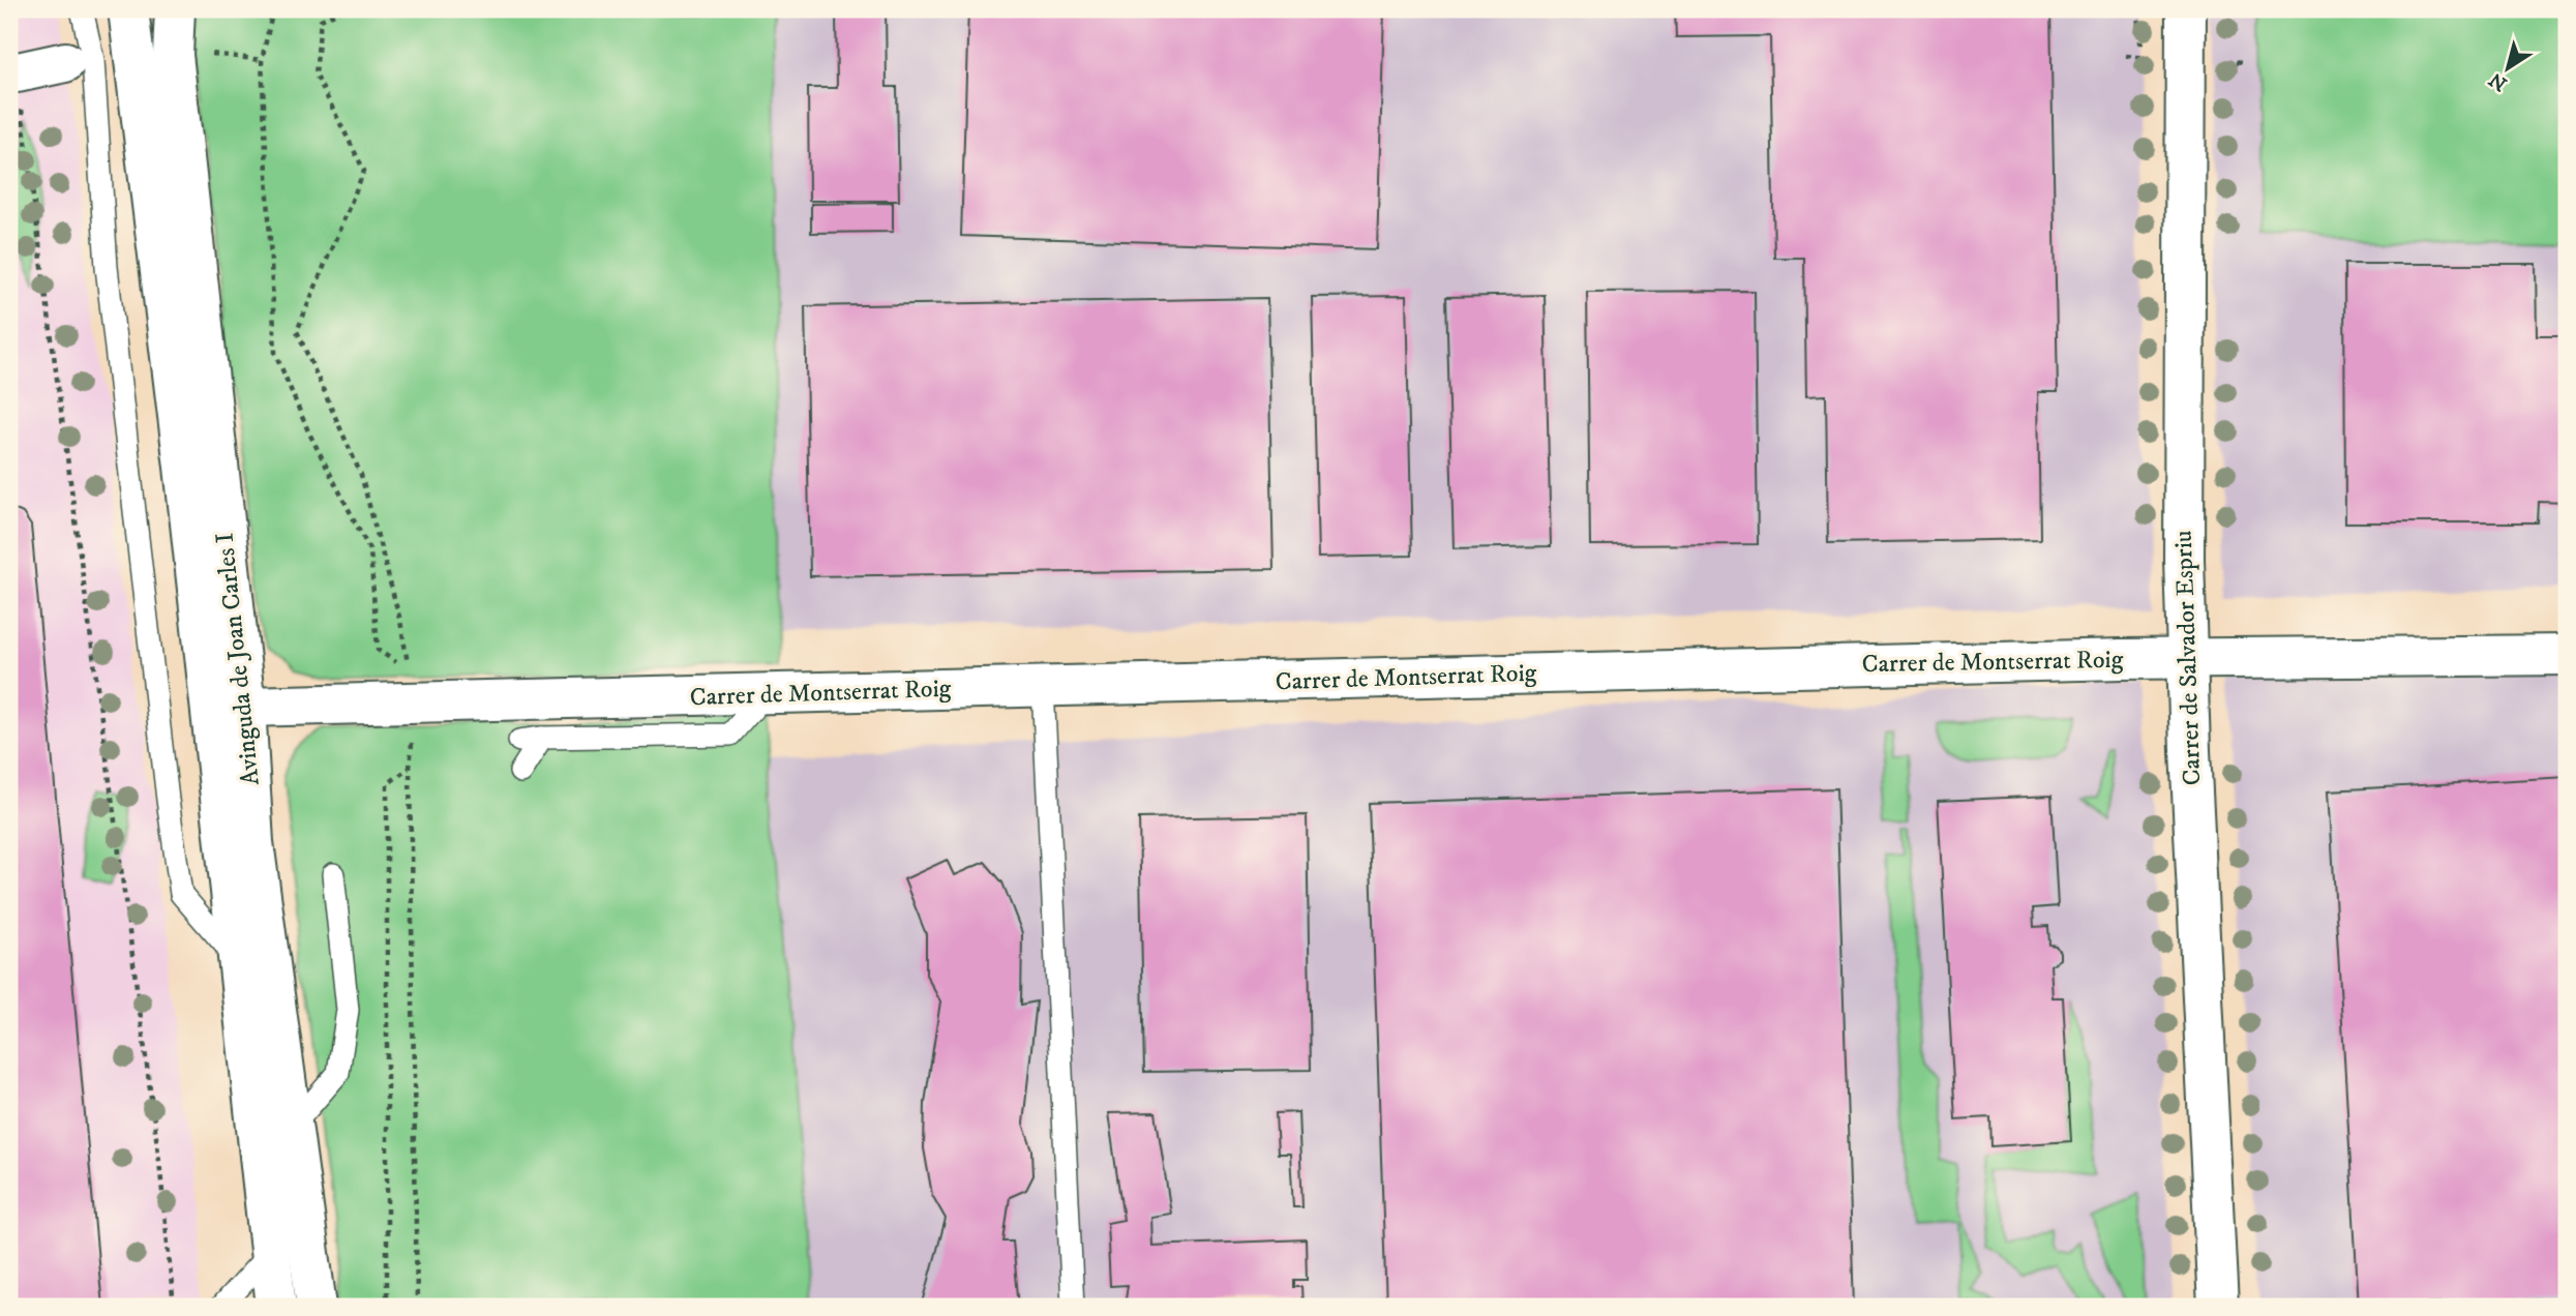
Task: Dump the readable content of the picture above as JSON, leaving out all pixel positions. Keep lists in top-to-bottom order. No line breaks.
{"streets":{"street":["Carrer de Salvador Espriu","Avinguda de Joan Carles I","Carrer de Montserrat Roig"]},"crossings":[["Carrer de Salvador Espriu","Carrer de Montserrat Roig"],["Avinguda de Joan Carles I","Carrer de Montserrat Roig"]],"north":"bottom left"}
